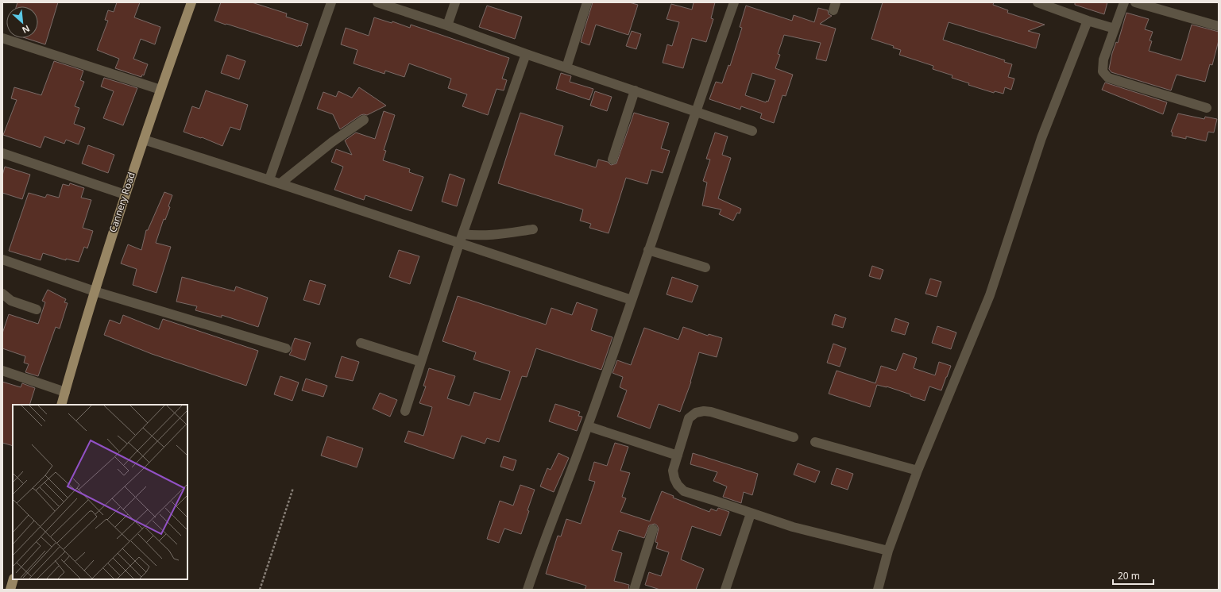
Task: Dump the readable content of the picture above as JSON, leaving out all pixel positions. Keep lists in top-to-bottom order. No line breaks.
{"streets":{"main road":["Cannery Road"]},"scale_bar":"20 m","north":"bottom right"}
